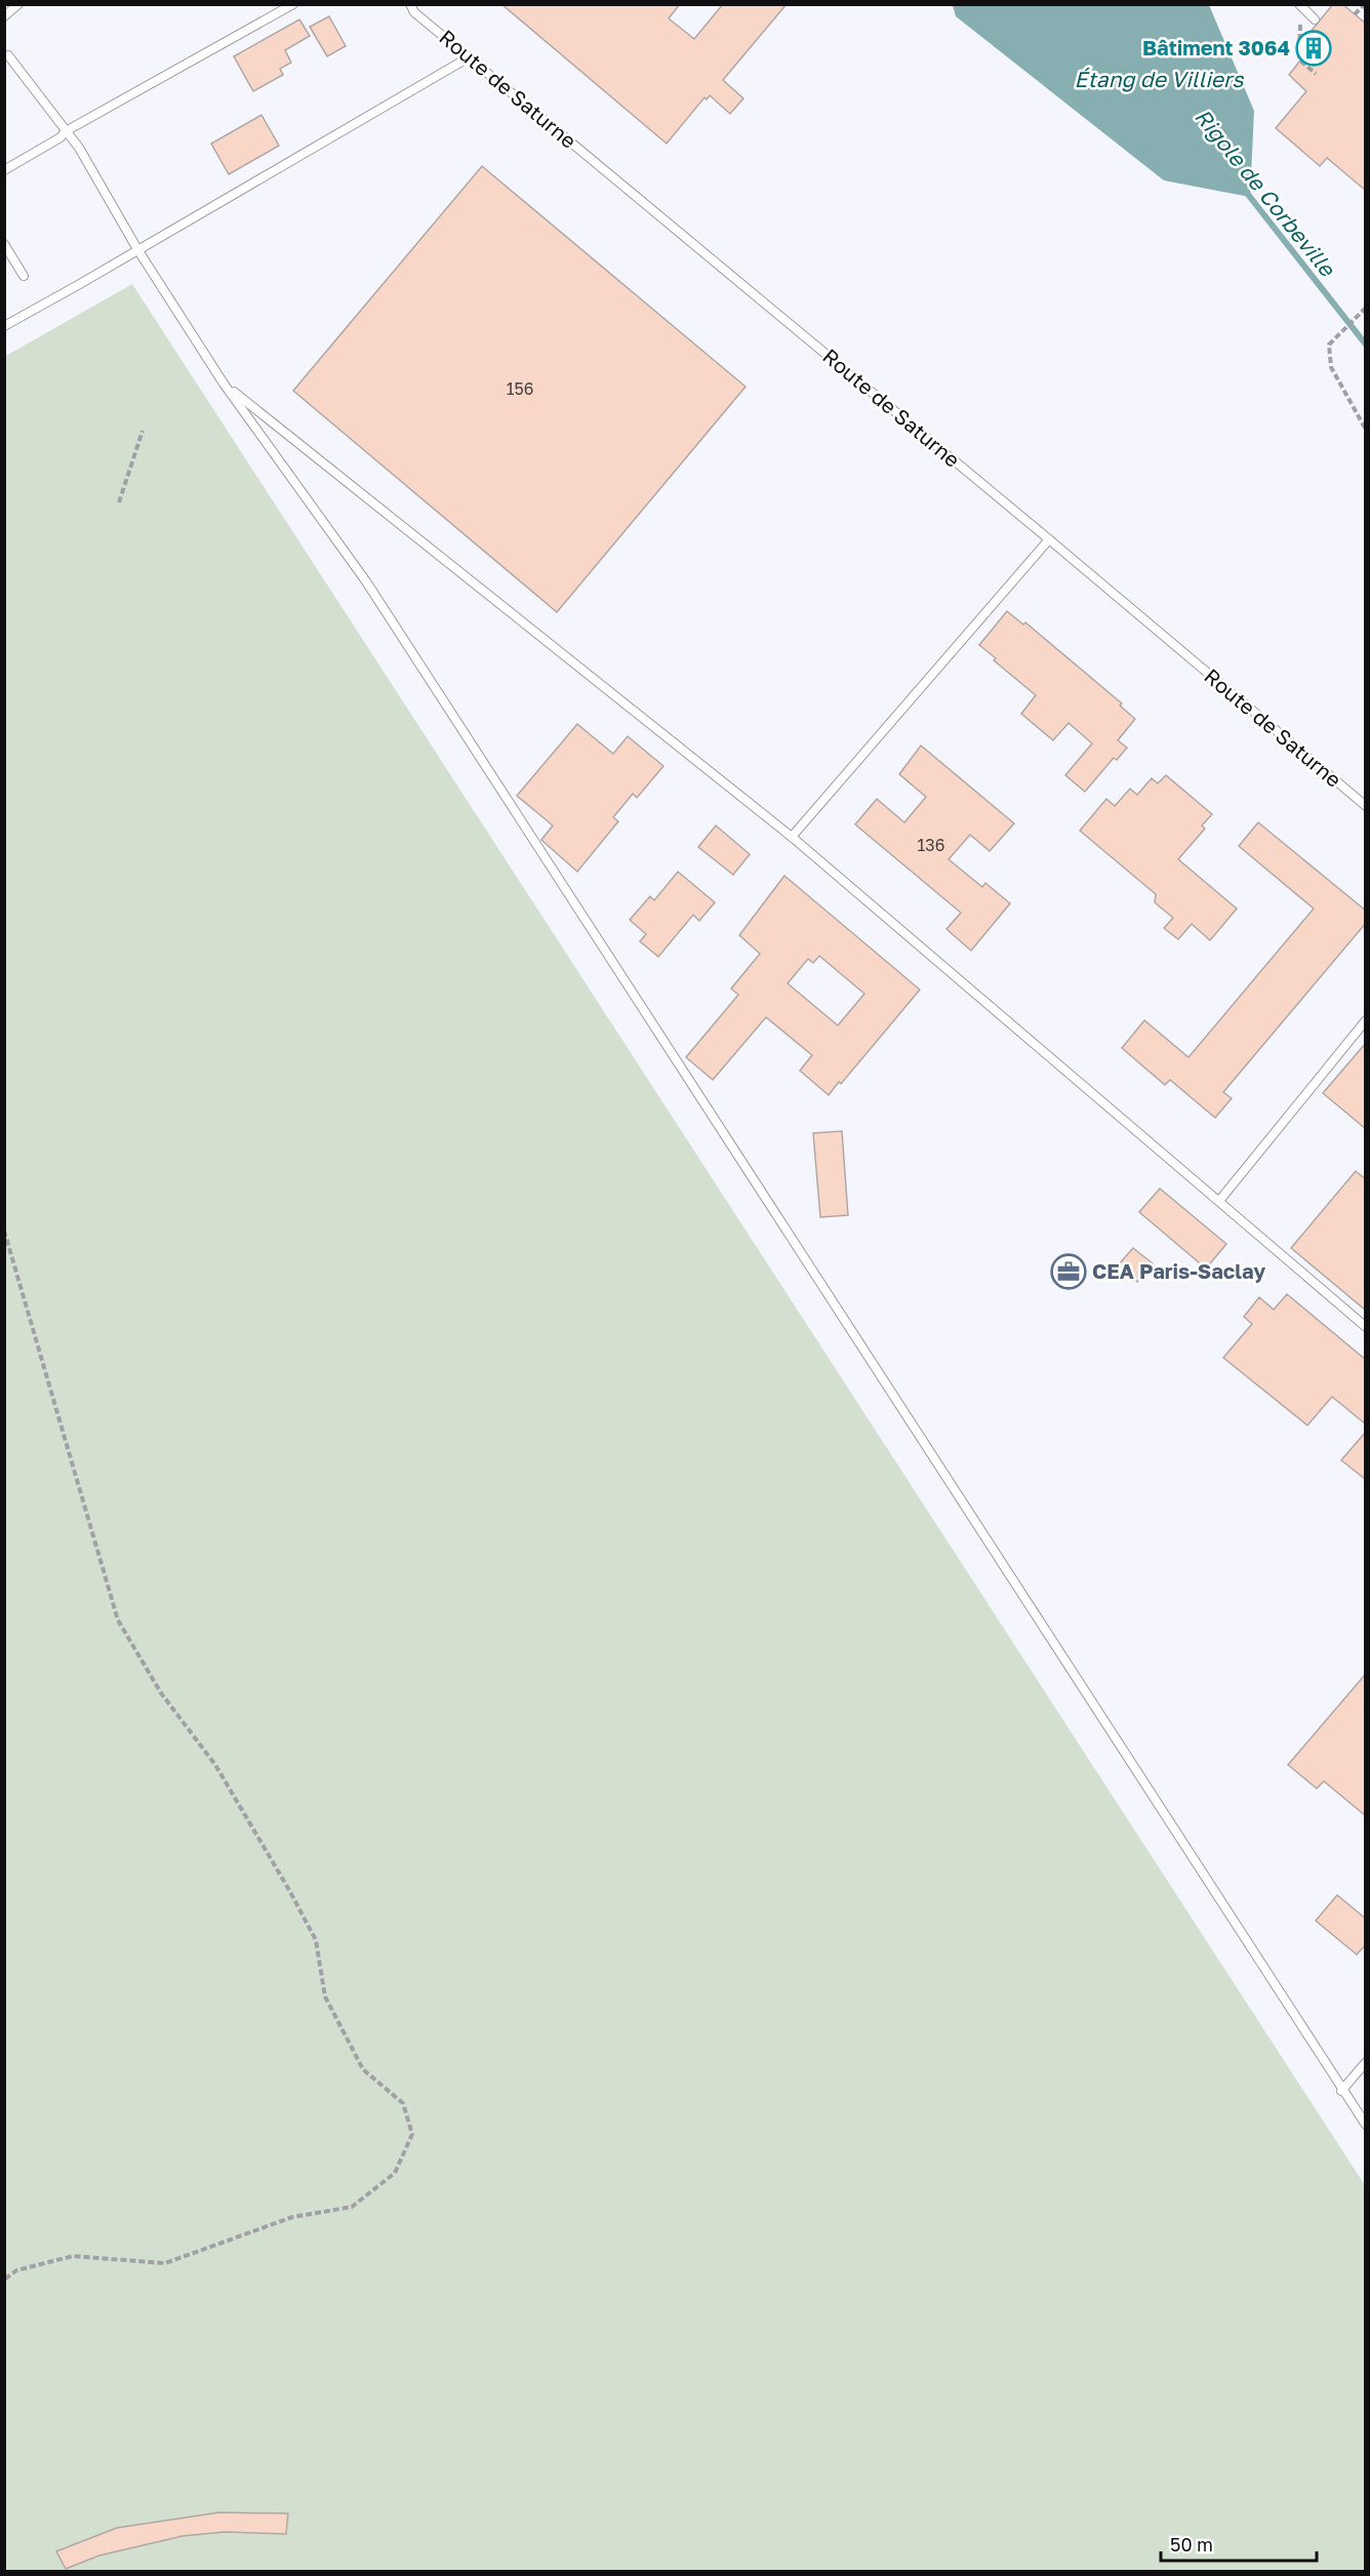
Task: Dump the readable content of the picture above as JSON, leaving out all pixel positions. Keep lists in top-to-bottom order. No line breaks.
{"streets":{"lane":["Route de Saturne"]},"water":["Étang de Villiers","Rigole de Corbeville"],"places":{"building":["Bâtiment 3064"],"office":["CEA Paris-Saclay"]},"house_numbers":["156","136"],"scale_bar":"50 m"}
